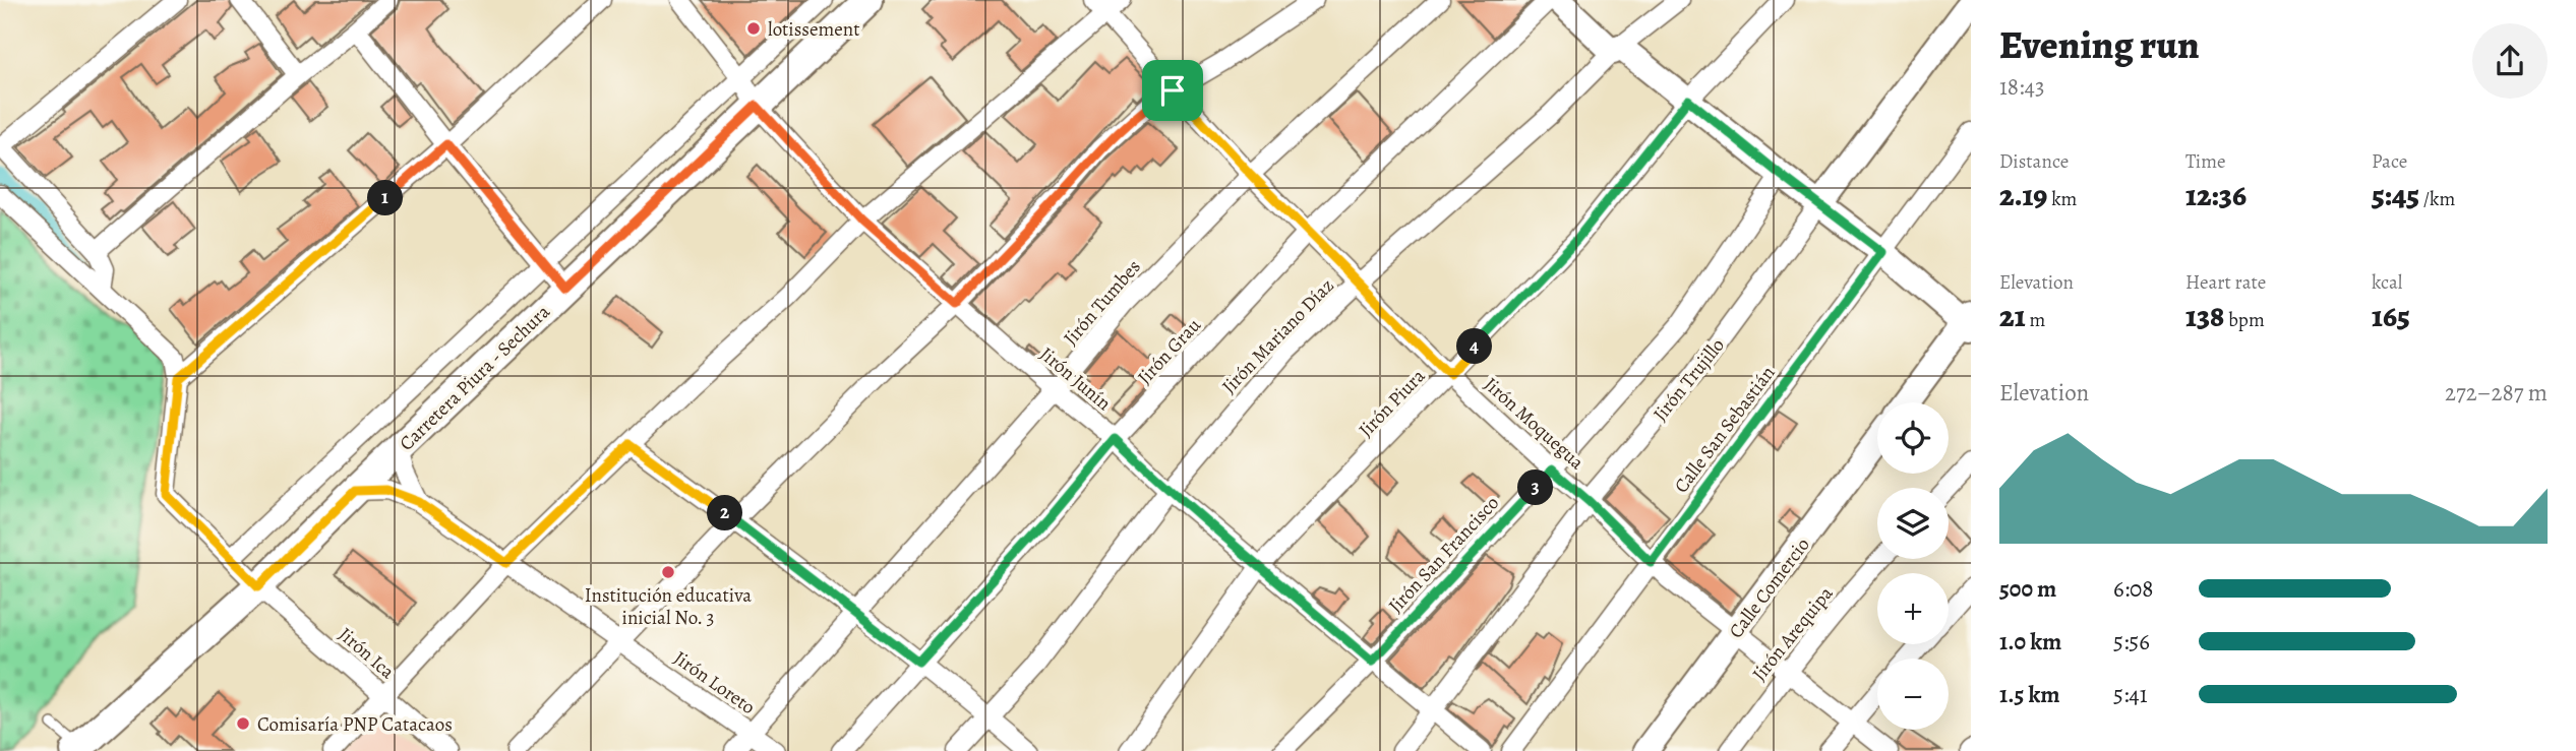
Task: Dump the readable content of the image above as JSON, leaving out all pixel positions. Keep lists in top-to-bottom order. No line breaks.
{"streets":{"main road":["Carretera Piura - Sechura"],"street":["Jirón Tumbes","Jirón Mariano Díaz","Jirón Grau","Jirón Junín","Jirón Trujillo","Jirón Piura","Jirón Moquegua","Calle San Sebastián","Jirón San Francisco","Calle Comercio","Jirón Arequipa","Jirón Ica","Jirón Loreto"]},"crossings":[["Jirón Tumbes","Jirón Junín"],["Jirón Tumbes","Jirón Moquegua"],["Jirón Tumbes","Jirón Loreto"],["Jirón Mariano Díaz","Jirón Junín"],["Jirón Mariano Díaz","Jirón Moquegua"],["Jirón Grau","Jirón Junín"],["Jirón Grau","Jirón Moquegua"],["Carretera Piura - Sechura","Jirón Junín"],["Carretera Piura - Sechura","Jirón Ica"],["Carretera Piura - Sechura","Jirón Loreto"],["Jirón Junín","Jirón Trujillo"],["Jirón Junín","Jirón Piura"],["Jirón Junín","Jirón San Francisco"],["Jirón Trujillo","Jirón Moquegua"],["Jirón Piura","Jirón Moquegua"],["Jirón Moquegua","Calle San Sebastián"],["Jirón Moquegua","Jirón San Francisco"],["Jirón Moquegua","Calle Comercio"],["Jirón Moquegua","Jirón Arequipa"]],"places":["lotissement","Institución educativa inicial No. 3","Comisaría PNP Catacaos"],"page":{"heading":["Evening run","18:43"],"stats":[["Distance","2.19 km"],["Time","12:36"],["Pace","5:45 /km"],["Elevation","21 m"],["Heart rate","138 bpm"],["kcal","165"]],"pins":["1","4","3","2"],"chart":["Elevation","272–287 m"],"map_buttons":["+","−"],"list":[{"name":"500 m","note":"6:08"},{"name":"1.0 km","note":"5:56"},{"name":"1.5 km","note":"5:41"}]}}
